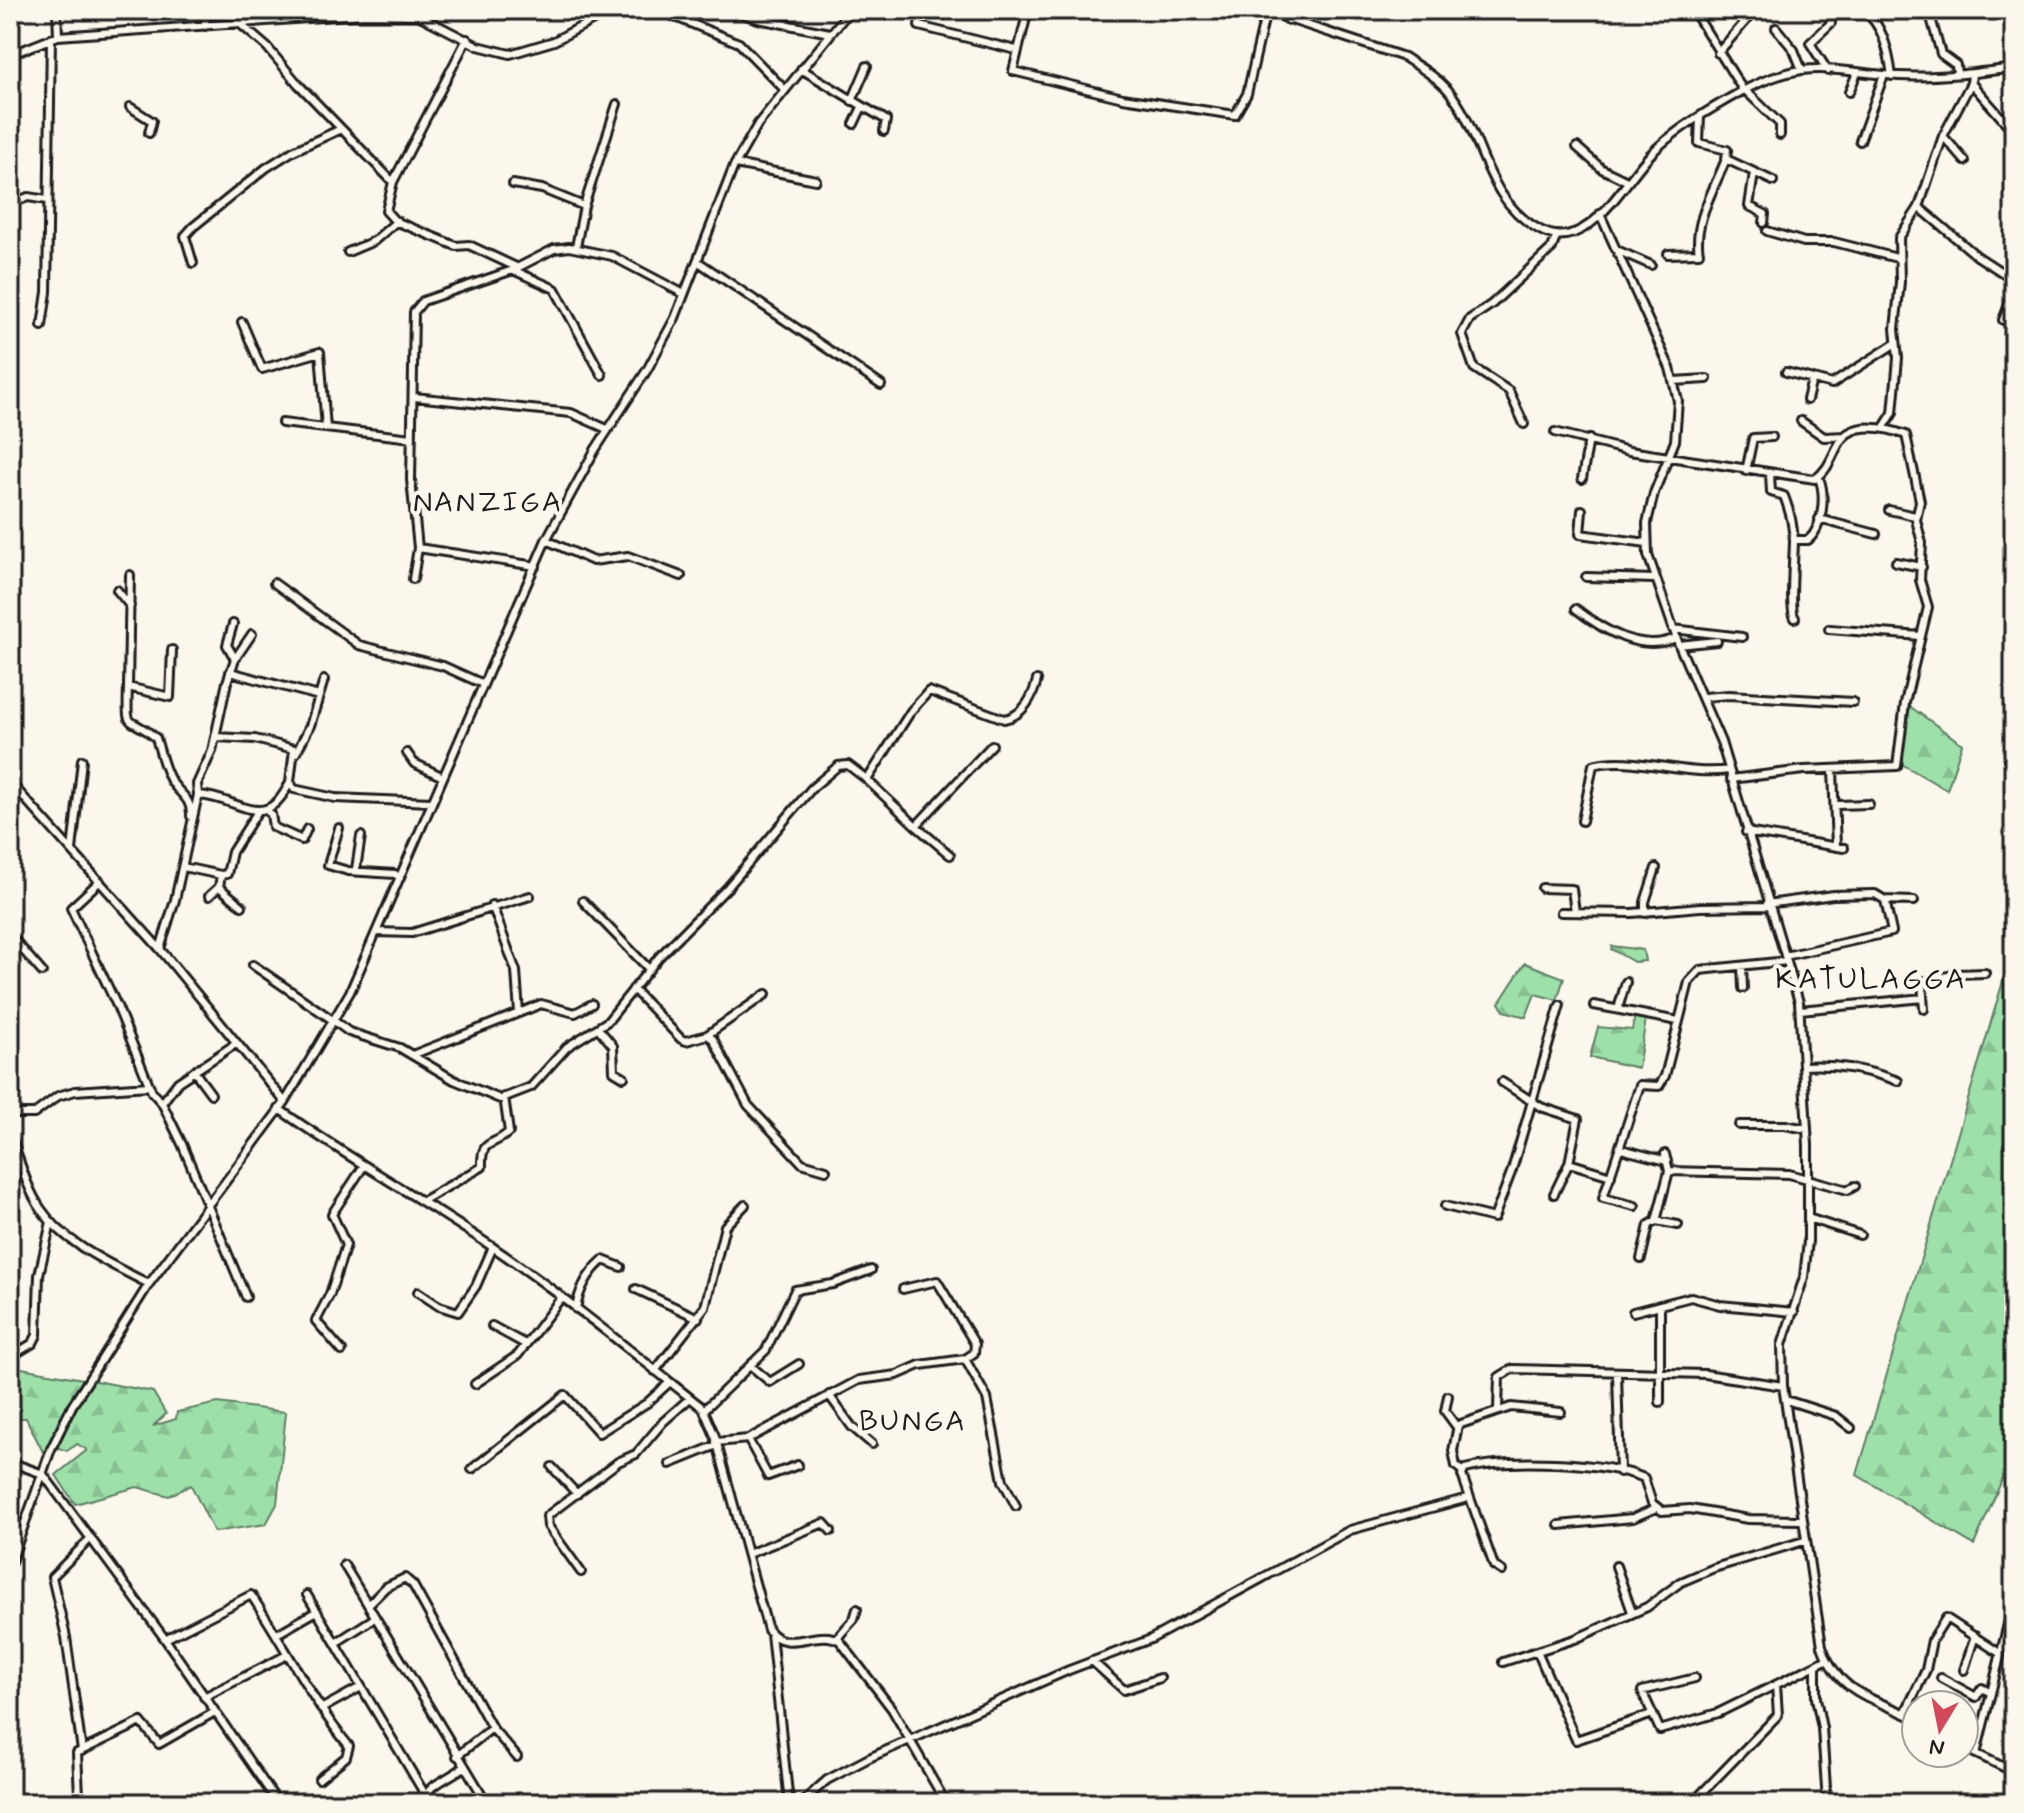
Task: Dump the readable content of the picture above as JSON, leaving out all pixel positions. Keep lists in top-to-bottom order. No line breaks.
{"districts":["NANZIGA","KATULAGGA","BUNGA"],"north":"bottom"}
